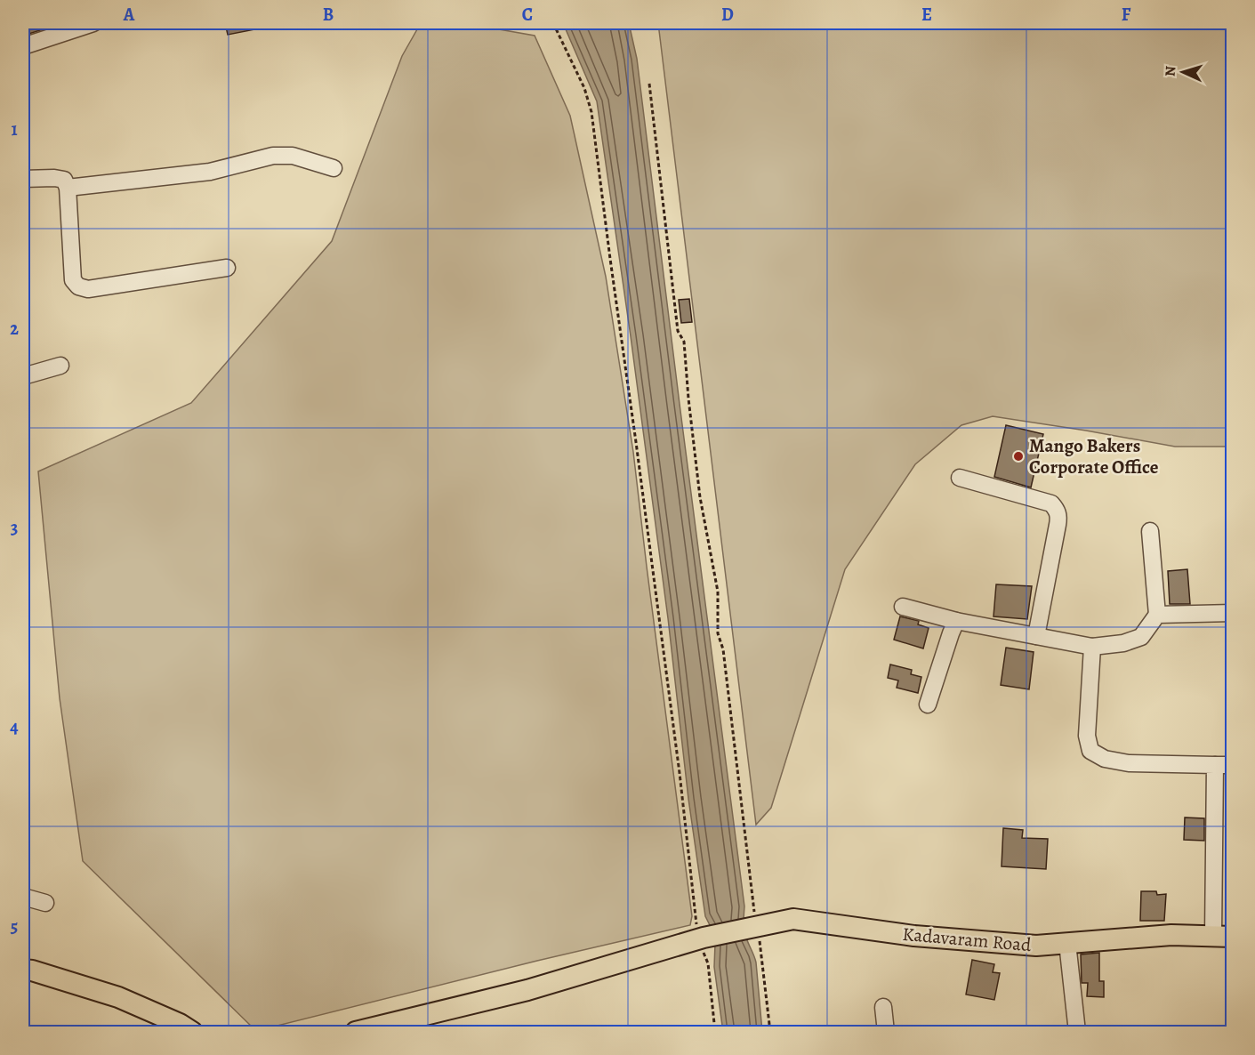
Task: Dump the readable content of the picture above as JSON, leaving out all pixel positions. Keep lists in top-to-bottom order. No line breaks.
{"streets":{"main road":["Kadavaram Road"]},"places":["Mango Bakers Corporate Office"],"north":"left","grid":{"columns":["A","B","C","D","E","F"],"rows":["1","2","3","4","5"]}}
